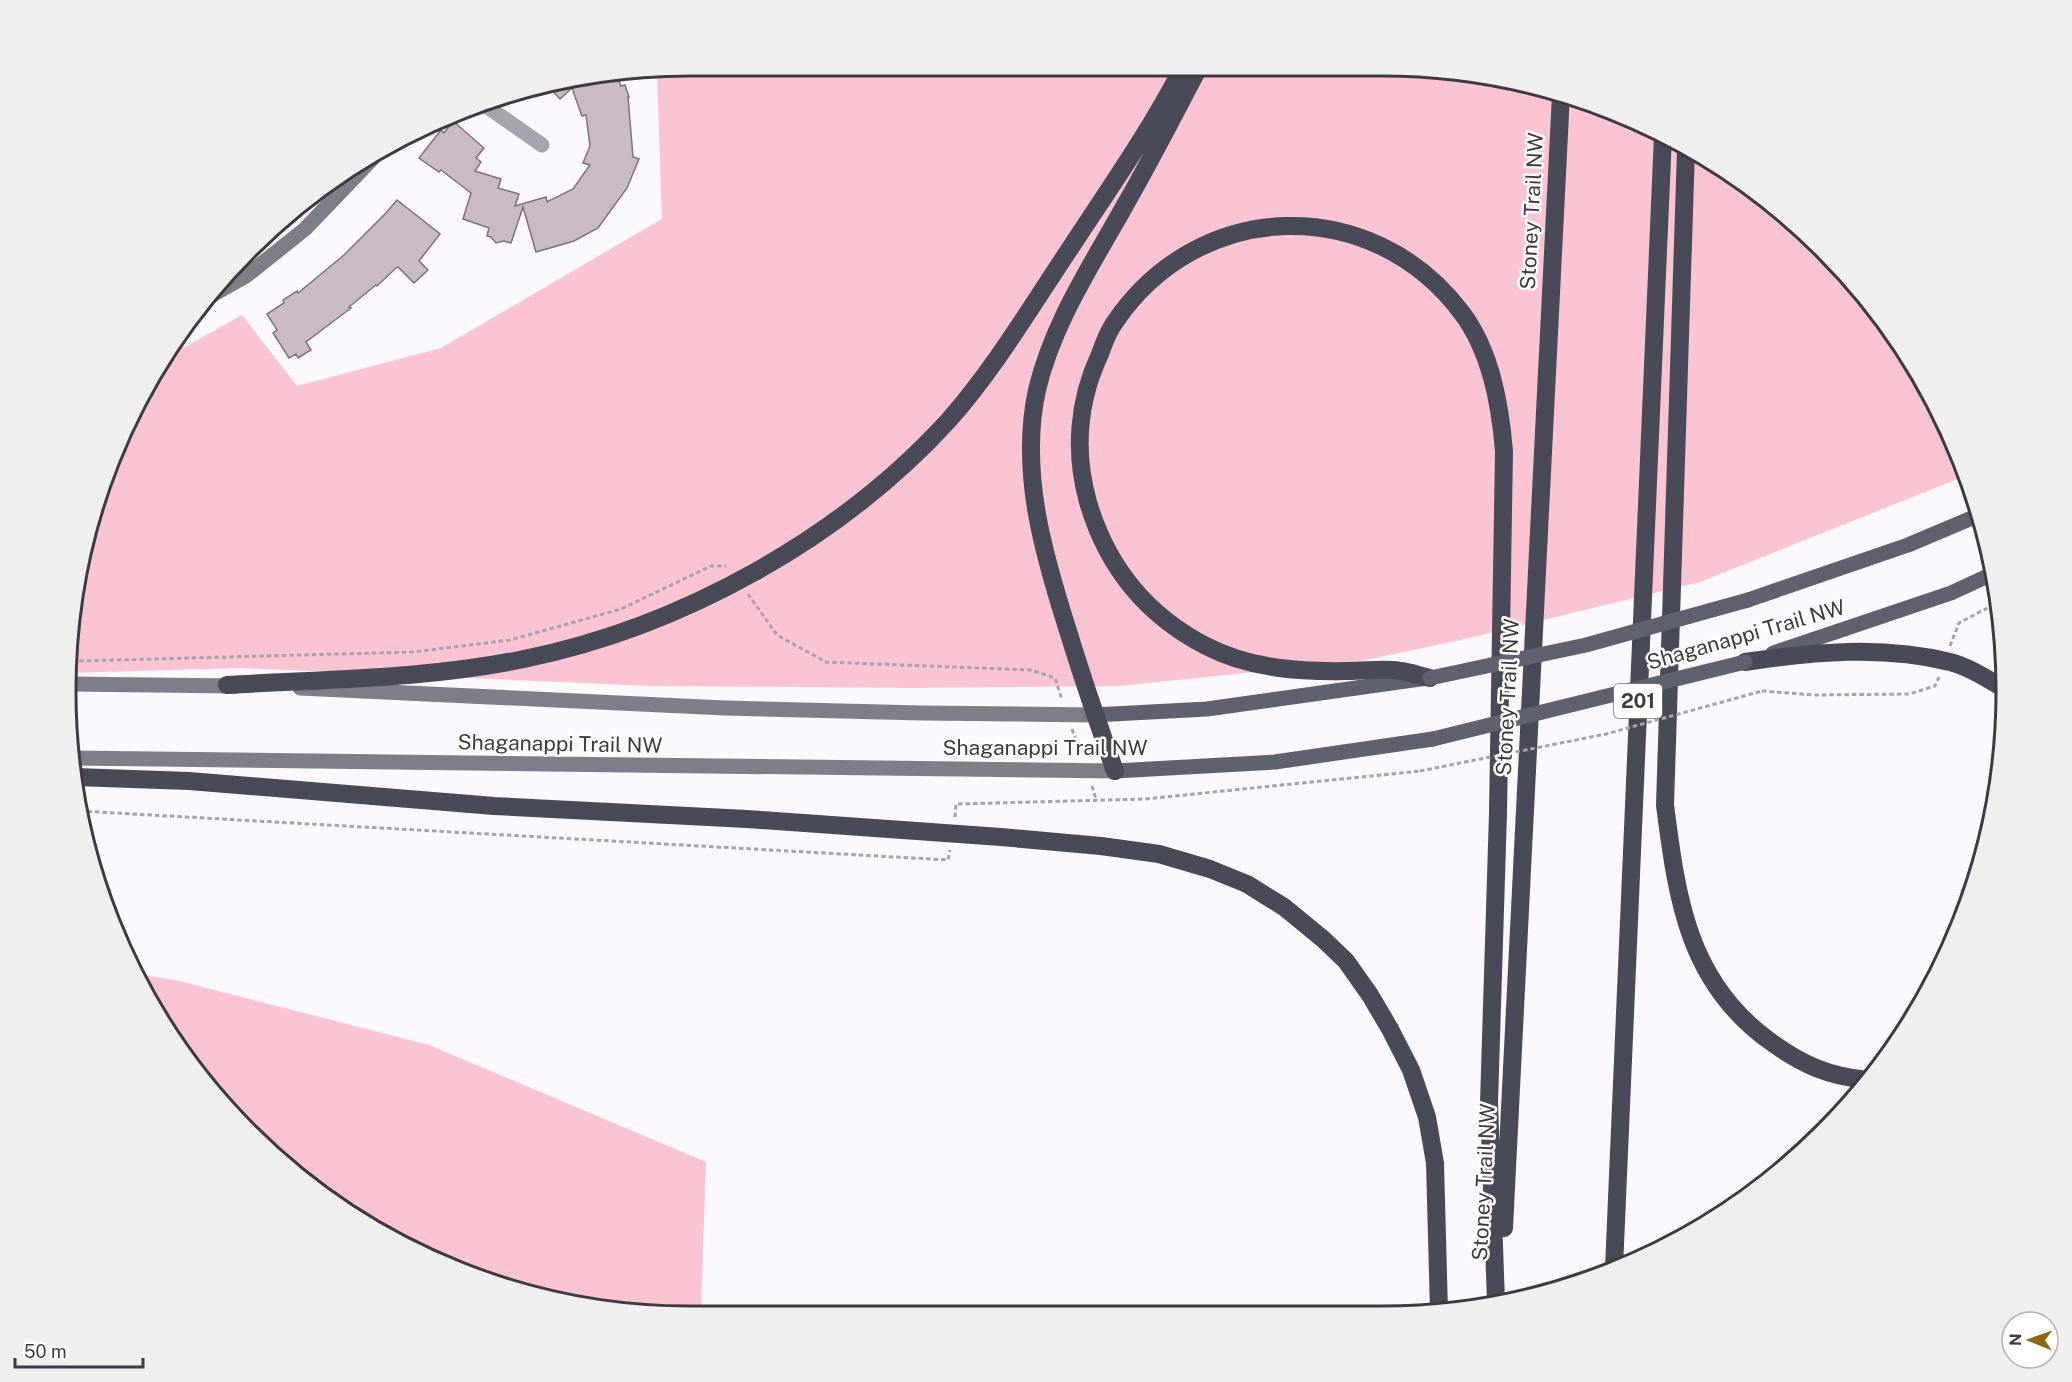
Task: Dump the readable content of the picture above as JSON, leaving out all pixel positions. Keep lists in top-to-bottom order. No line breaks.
{"streets":{"highway":["Stoney Trail NW","201"],"main road":["Shaganappi Trail NW"]},"scale_bar":"50 m","north":"left"}
